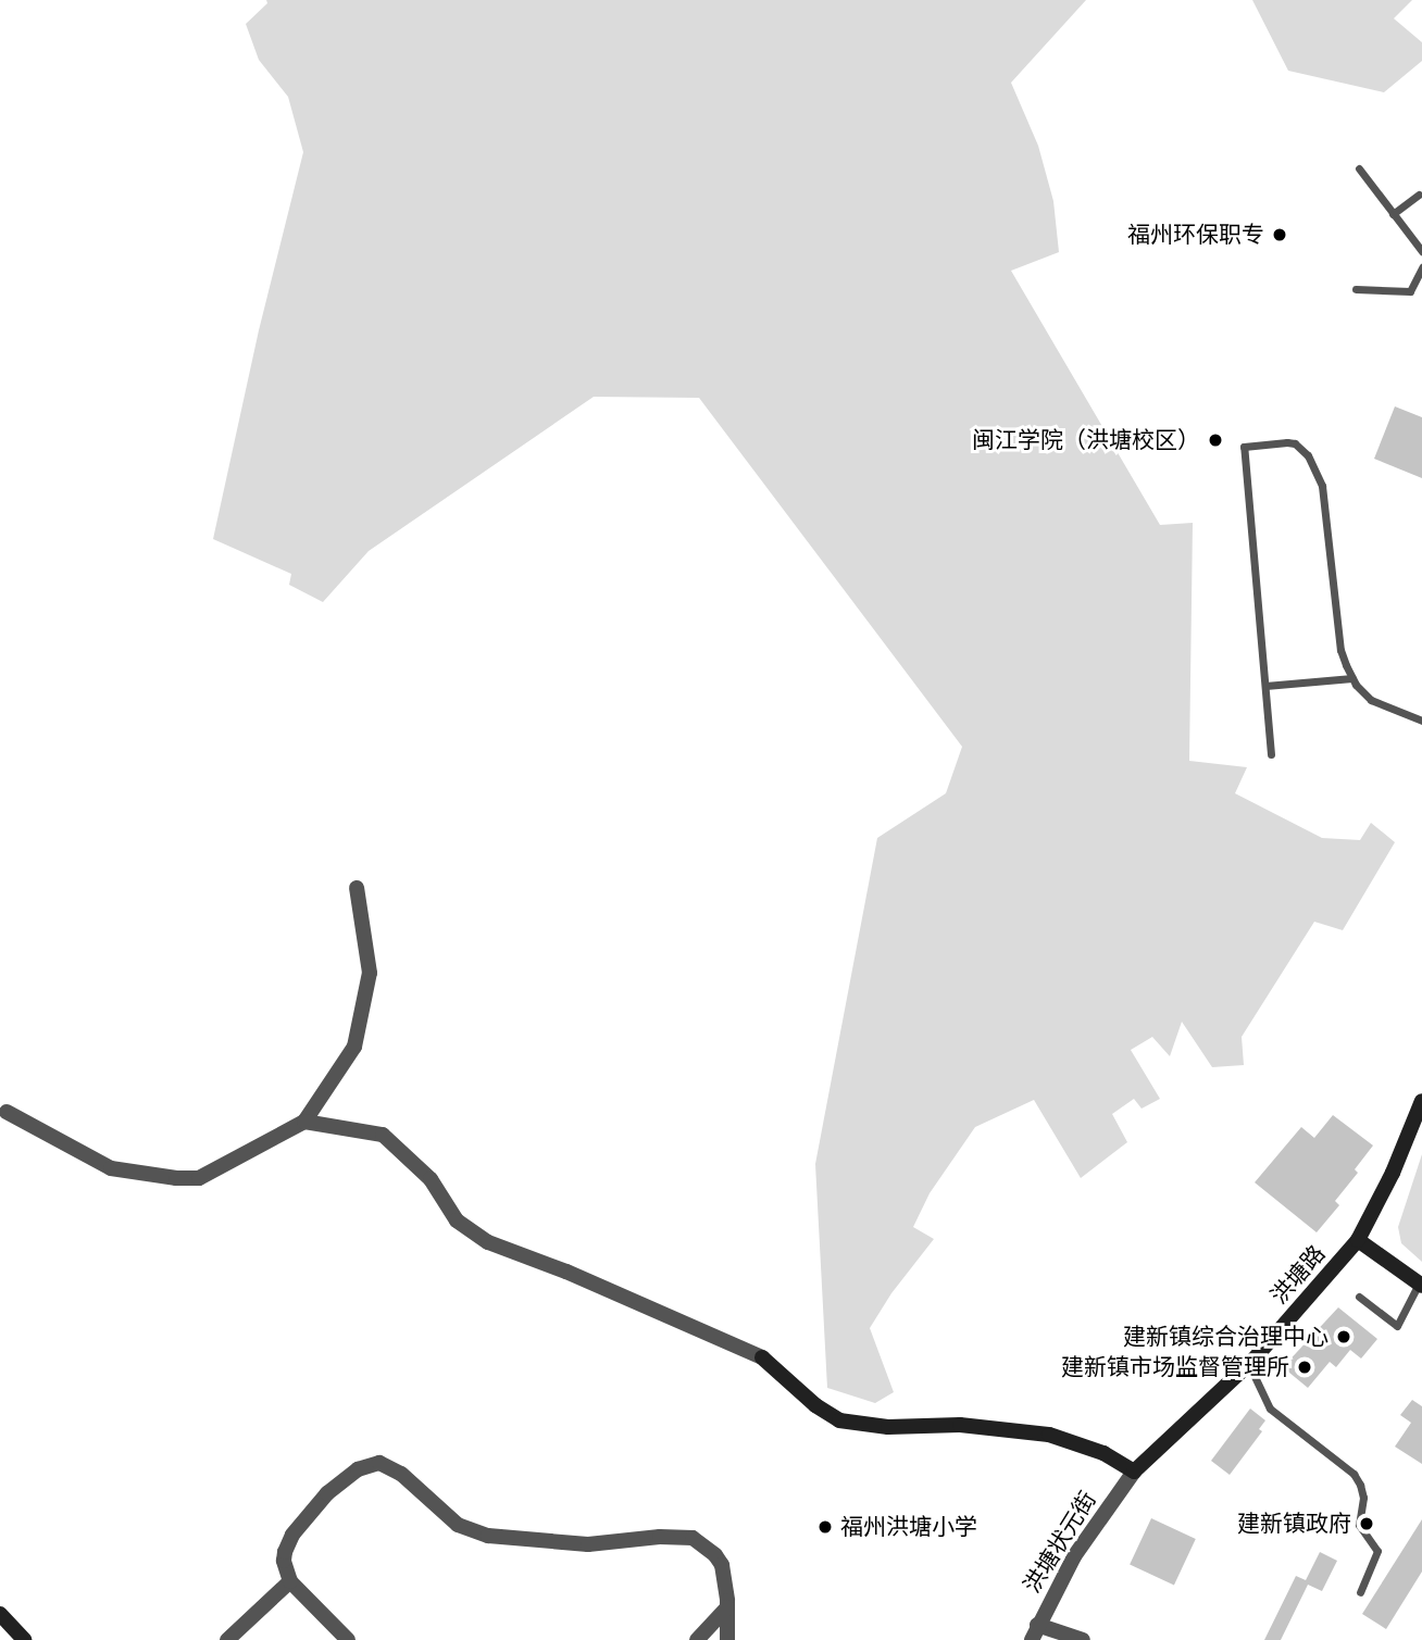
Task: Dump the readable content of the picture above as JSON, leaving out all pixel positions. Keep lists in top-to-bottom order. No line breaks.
{"streets":{"street":["洪塘路","洪塘状元街"]},"crossings":[["洪塘路","洪塘状元街"]],"places":["福州环保职专","闽江学院（洪塘校区）","建新镇综合治理中心","建新镇市场监督管理所","建新镇政府","福州洪塘小学"]}
